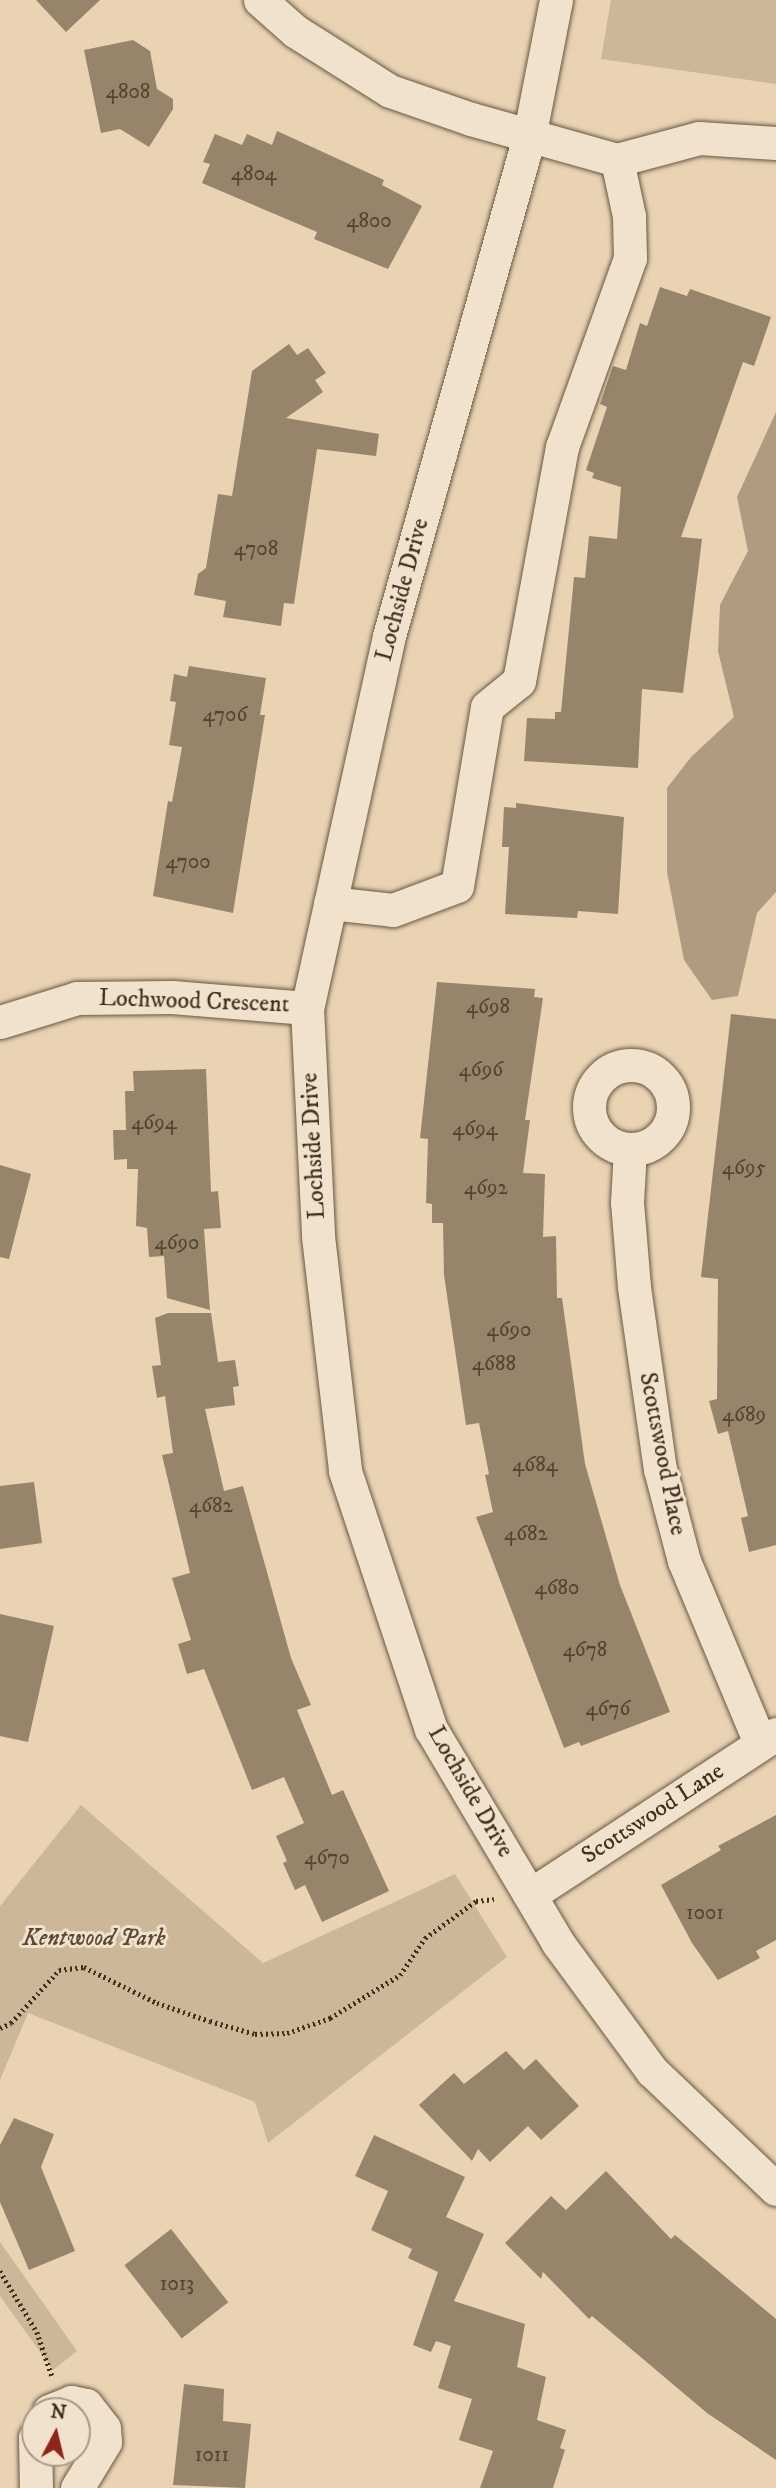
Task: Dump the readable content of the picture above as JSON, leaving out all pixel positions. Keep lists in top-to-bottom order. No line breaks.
{"streets":{"street":["Lochside Drive","Lochwood Crescent","Scottswood Place","Scottswood Lane"]},"crossings":[["Lochside Drive","Lochwood Crescent"],["Lochside Drive","Scottswood Lane"],["Scottswood Place","Scottswood Lane"]],"parks":["Kentwood Park"],"house_numbers":["4808","4804","4800","4708","4706","4700","4698","4696","4694","4694","4695","4692","4690","4690","4688","4689","4684","4682","4682","4680","4678","4676","4670","1001","1013","1011"],"north":"top"}
